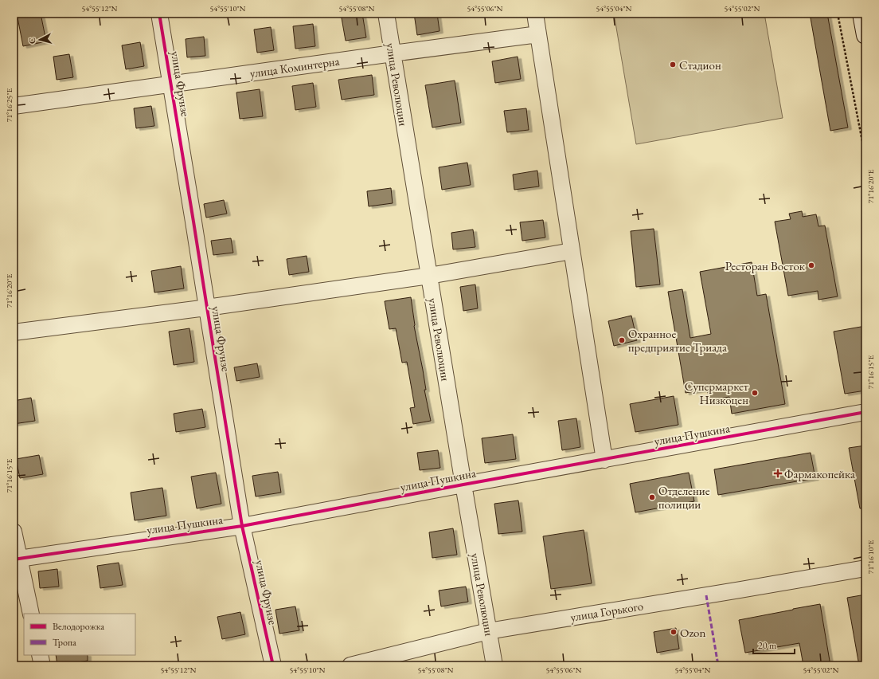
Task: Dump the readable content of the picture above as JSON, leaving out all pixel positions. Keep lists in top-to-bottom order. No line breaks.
{"streets":{"street":["улица Коминтерна","улица Фрунзе","улица Революции","улица Пушкина","улица Горького"]},"crossings":[["улица Коминтерна","улица Фрунзе"],["улица Коминтерна","улица Революции"],["улица Фрунзе","улица Пушкина"],["улица Революции","улица Пушкина"],["улица Революции","улица Горького"]],"places":{"other":["Стадион","Ресторан Восток","Охранное предприятие Триада","Супермаркет Низкоцен","Отделение полиции","Ozon"],"health":["Фармакопейка"]},"legend":["Велодорожка","Тропа"],"scale_bar":"20 m","north":"left","coordinates":["54°55'12\"N","54°55'10\"N","54°55'08\"N","54°55'06\"N","54°55'04\"N","54°55'02\"N","71°16'25\"E","71°16'20\"E","71°16'15\"E","71°16'10\"E"]}
